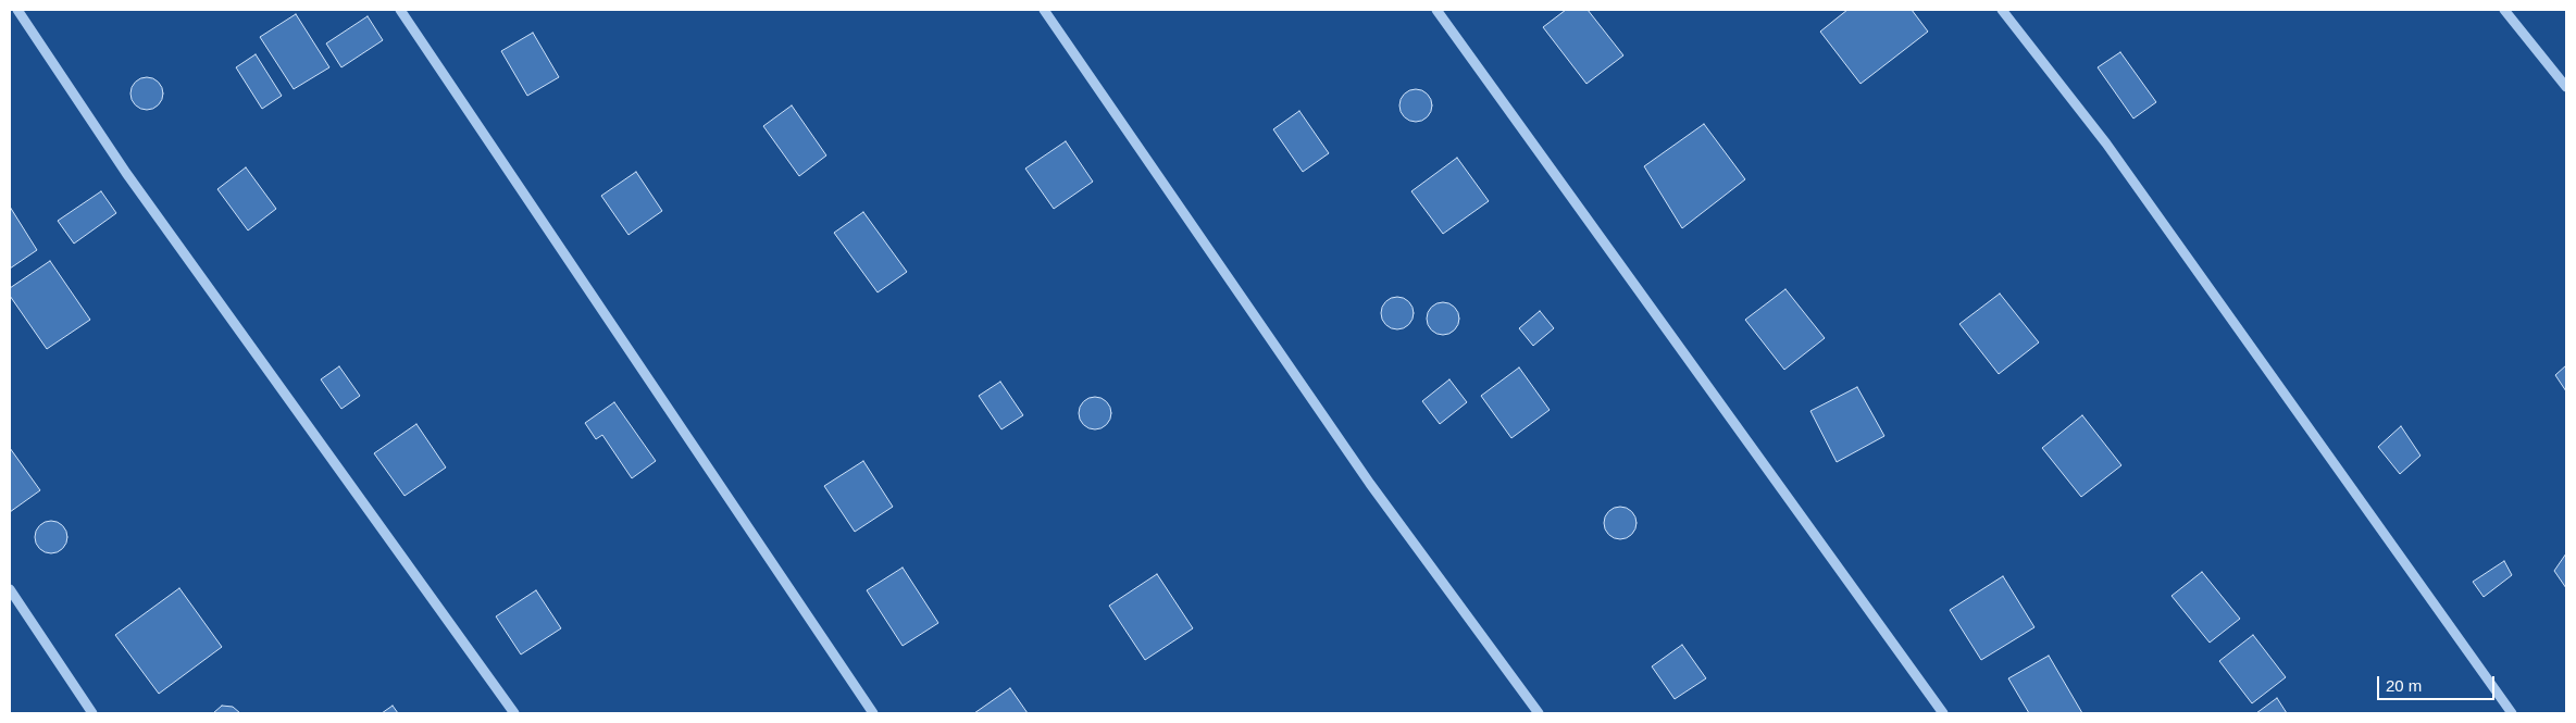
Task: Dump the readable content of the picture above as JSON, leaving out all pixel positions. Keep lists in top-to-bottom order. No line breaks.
{"scale_bar":"20 m"}
